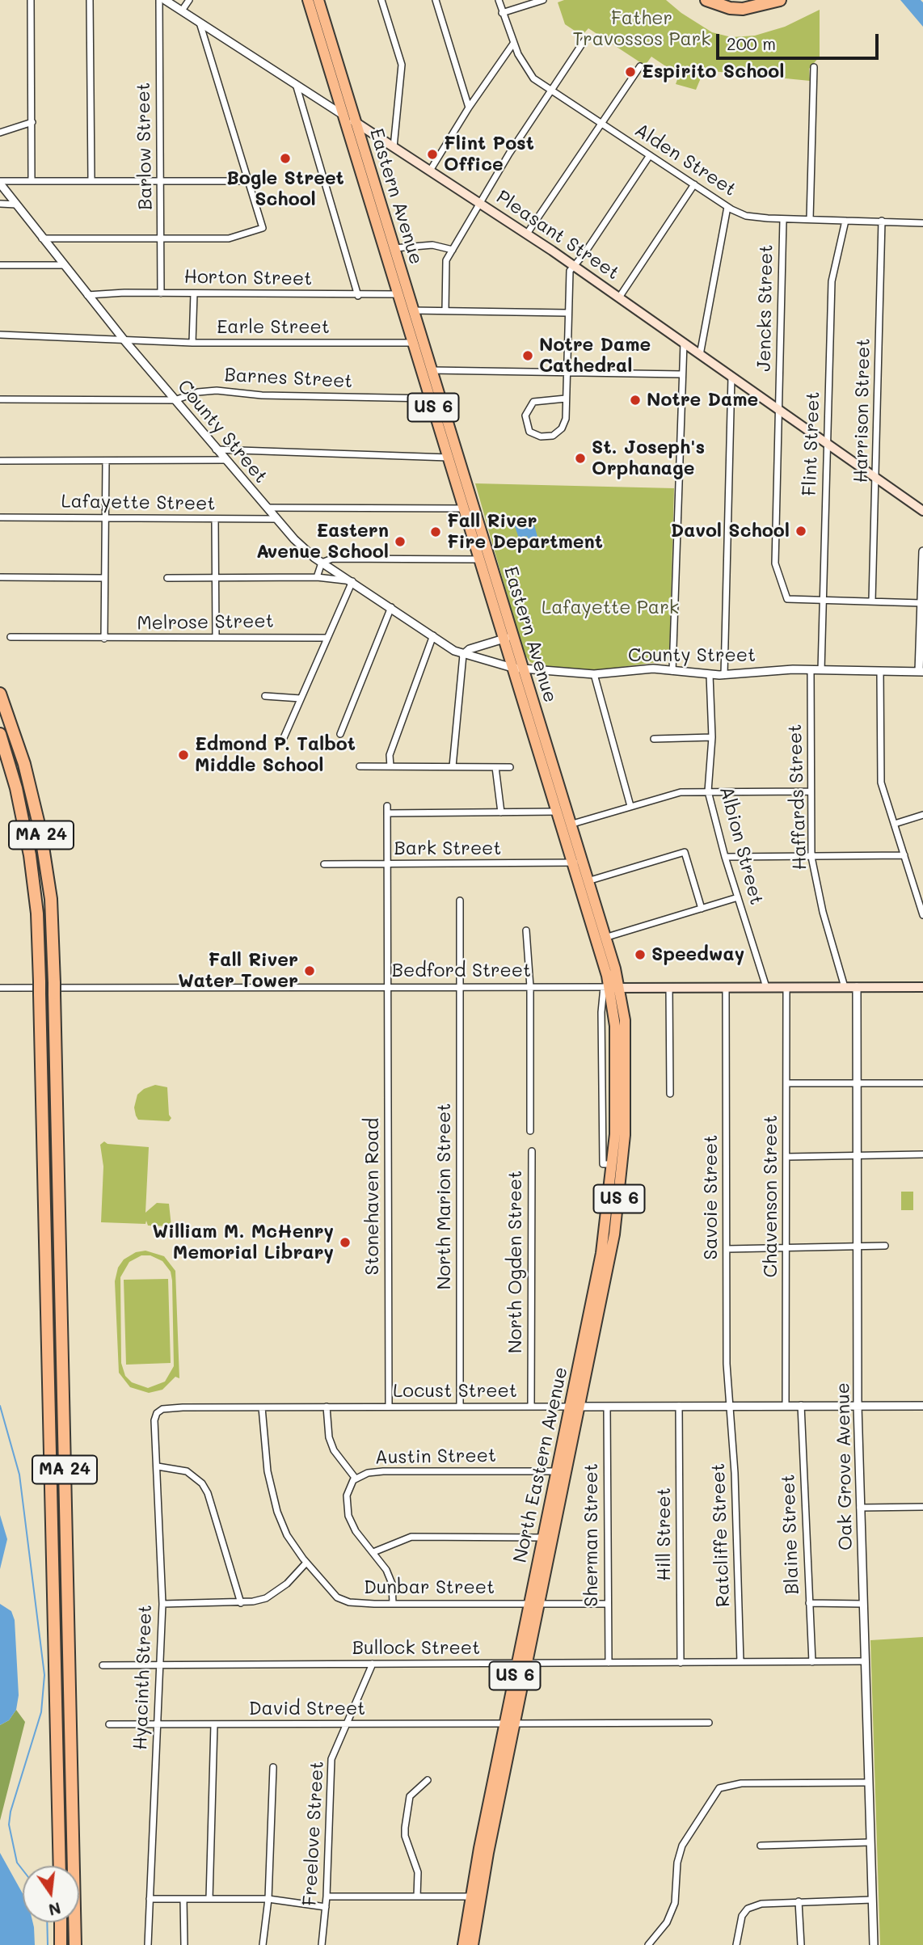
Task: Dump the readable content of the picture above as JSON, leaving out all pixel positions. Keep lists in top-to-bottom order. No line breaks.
{"streets":{"highway":["MA 24"],"main road":["Eastern Avenue","Pleasant Street","US 6","Bedford Street","North Eastern Avenue"],"street":["Barlow Street","Alden Street","Horton Street","Jencks Street","Earle Street","Barnes Street","Harrison Street","County Street","Flint Street","Lafayette Street","Melrose Street","Haffards Street","Albion Street","Bark Street","Stonehaven Road","North Marion Street","Chavenson Street","Savoie Street","North Ogden Street","Locust Street","Austin Street","Oak Grove Avenue","Hill Street","Blaine Street","Sherman Street","Ratcliffe Street","Dunbar Street","Bullock Street","Hyacinth Street","David Street","Freelove Street"]},"crossings":[["Barlow Street","Horton Street"],["Alden Street","Jencks Street"],["Alden Street","Harrison Street"],["Alden Street","Flint Street"],["Eastern Avenue","Pleasant Street"],["Eastern Avenue","Horton Street"],["Eastern Avenue","Earle Street"],["Eastern Avenue","Barnes Street"],["Eastern Avenue","County Street"],["Eastern Avenue","Bark Street"],["Eastern Avenue","Bedford Street"],["Eastern Avenue","North Eastern Avenue"],["Pleasant Street","Jencks Street"],["Pleasant Street","Harrison Street"],["Pleasant Street","Flint Street"],["Horton Street","County Street"],["Jencks Street","Flint Street"],["Earle Street","County Street"],["Barnes Street","County Street"],["County Street","Flint Street"],["County Street","Lafayette Street"],["County Street","Haffards Street"],["County Street","Albion Street"],["Haffards Street","Bedford Street"],["Albion Street","Bedford Street"],["Bark Street","Stonehaven Road"],["Bedford Street","Stonehaven Road"],["Bedford Street","North Marion Street"],["Bedford Street","Chavenson Street"],["Bedford Street","Savoie Street"],["Bedford Street","North Eastern Avenue"],["Bedford Street","Oak Grove Avenue"],["Stonehaven Road","Locust Street"],["North Marion Street","Locust Street"],["Chavenson Street","Locust Street"],["Savoie Street","Locust Street"],["Savoie Street","Ratcliffe Street"],["North Ogden Street","Locust Street"],["Locust Street","North Eastern Avenue"],["Locust Street","Oak Grove Avenue"],["Locust Street","Hill Street"],["Locust Street","Blaine Street"],["Locust Street","Sherman Street"],["Locust Street","Ratcliffe Street"],["Locust Street","Dunbar Street"],["Locust Street","Hyacinth Street"],["Austin Street","North Eastern Avenue"],["Austin Street","Dunbar Street"],["North Eastern Avenue","Dunbar Street"],["North Eastern Avenue","Bullock Street"],["North Eastern Avenue","David Street"],["Oak Grove Avenue","Bullock Street"],["Hill Street","Bullock Street"],["Blaine Street","Bullock Street"],["Sherman Street","Dunbar Street"],["Sherman Street","Bullock Street"],["Ratcliffe Street","Bullock Street"],["Bullock Street","Hyacinth Street"],["Bullock Street","Freelove Street"],["Hyacinth Street","David Street"],["David Street","Freelove Street"]],"parks":["Father Travossos Park","Lafayette Park"],"places":["Espirito School","Flint Post Office","Bogle Street School","Notre Dame Cathedral","Notre Dame","St. Joseph's Orphanage","Davol School","Fall River Fire Department","Eastern Avenue School","Edmond P. Talbot Middle School","Speedway","Fall River Water Tower","William M. McHenry Memorial Library"],"scale_bar":"200 m","north":"bottom"}
